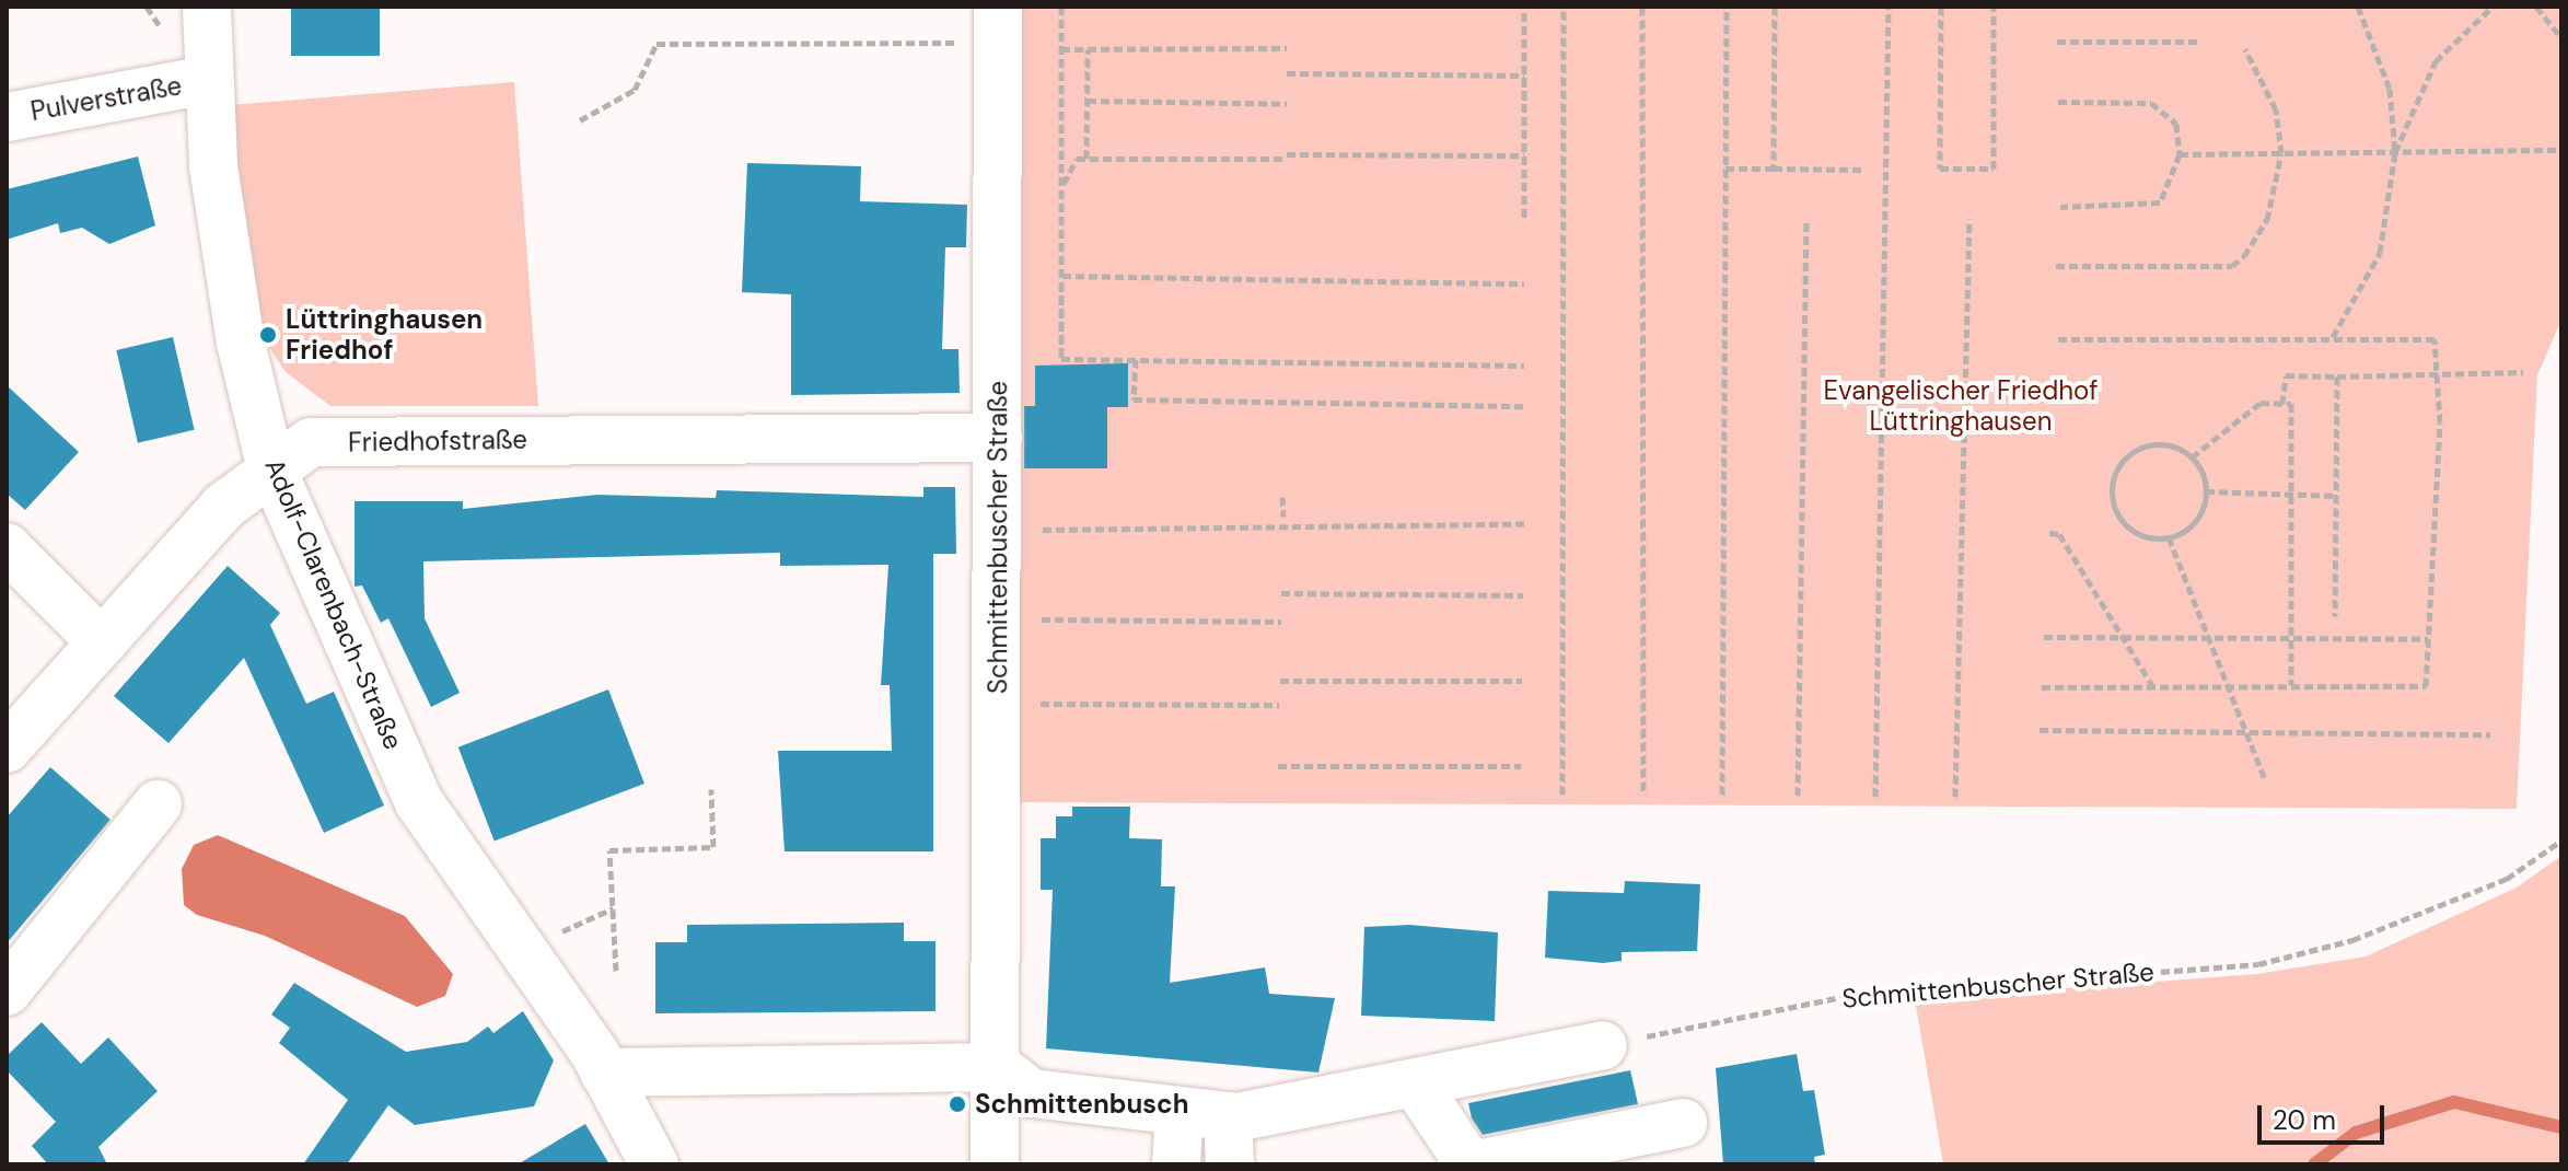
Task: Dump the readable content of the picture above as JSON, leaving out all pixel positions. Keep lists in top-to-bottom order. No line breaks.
{"streets":{"street":["Pulverstraße","Friedhofstraße","Schmittenbuscher Straße","Adolf-Clarenbach-Straße"]},"crossings":[["Pulverstraße","Adolf-Clarenbach-Straße"],["Friedhofstraße","Schmittenbuscher Straße"],["Friedhofstraße","Adolf-Clarenbach-Straße"]],"parks":["Evangelischer Friedhof Lüttringhausen"],"places":["Lüttringhausen Friedhof","Schmittenbusch"],"scale_bar":"20 m"}
